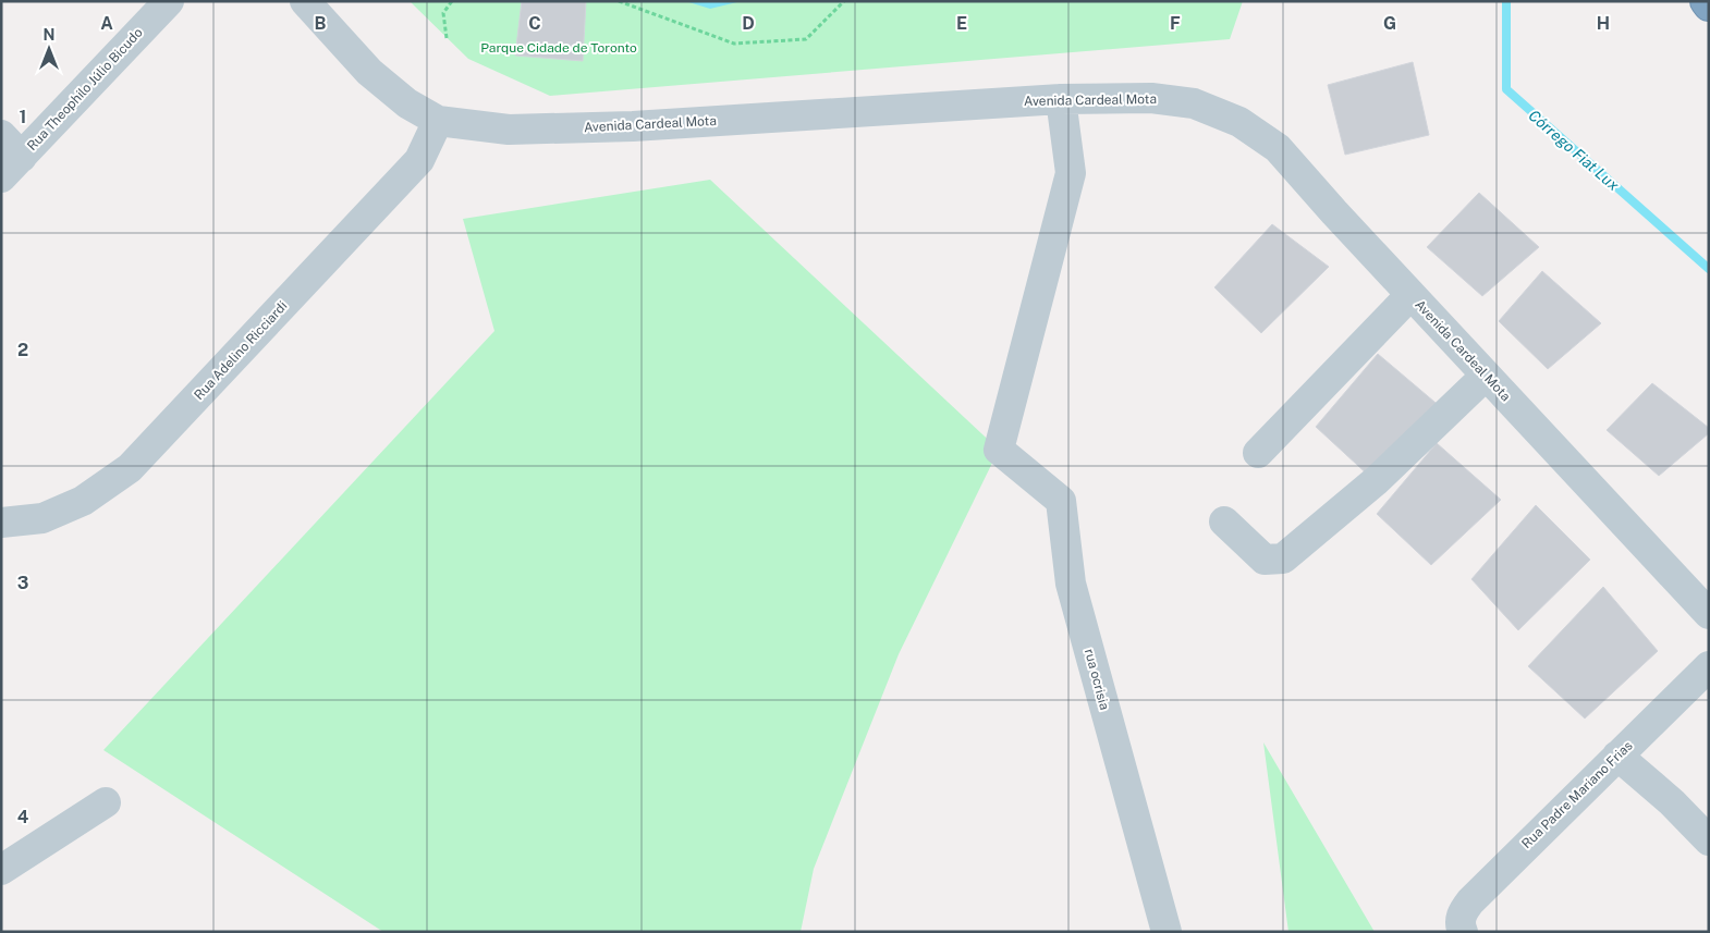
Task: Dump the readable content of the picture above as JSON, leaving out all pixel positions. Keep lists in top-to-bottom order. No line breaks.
{"streets":{"street":["Rua Theophilo Júlio Bicudo","Avenida Cardeal Mota","Rua Adelino Ricciardi","rua ocrisia","Rua Padre Mariano Frias"]},"crossings":[["Avenida Cardeal Mota","Rua Adelino Ricciardi"],["Avenida Cardeal Mota","rua ocrisia"]],"water":["Córrego Fiat Lux"],"parks":["Parque Cidade de Toronto"],"north":"top","grid":{"columns":["A","B","C","D","E","F","G","H"],"rows":["1","2","3","4"]}}
